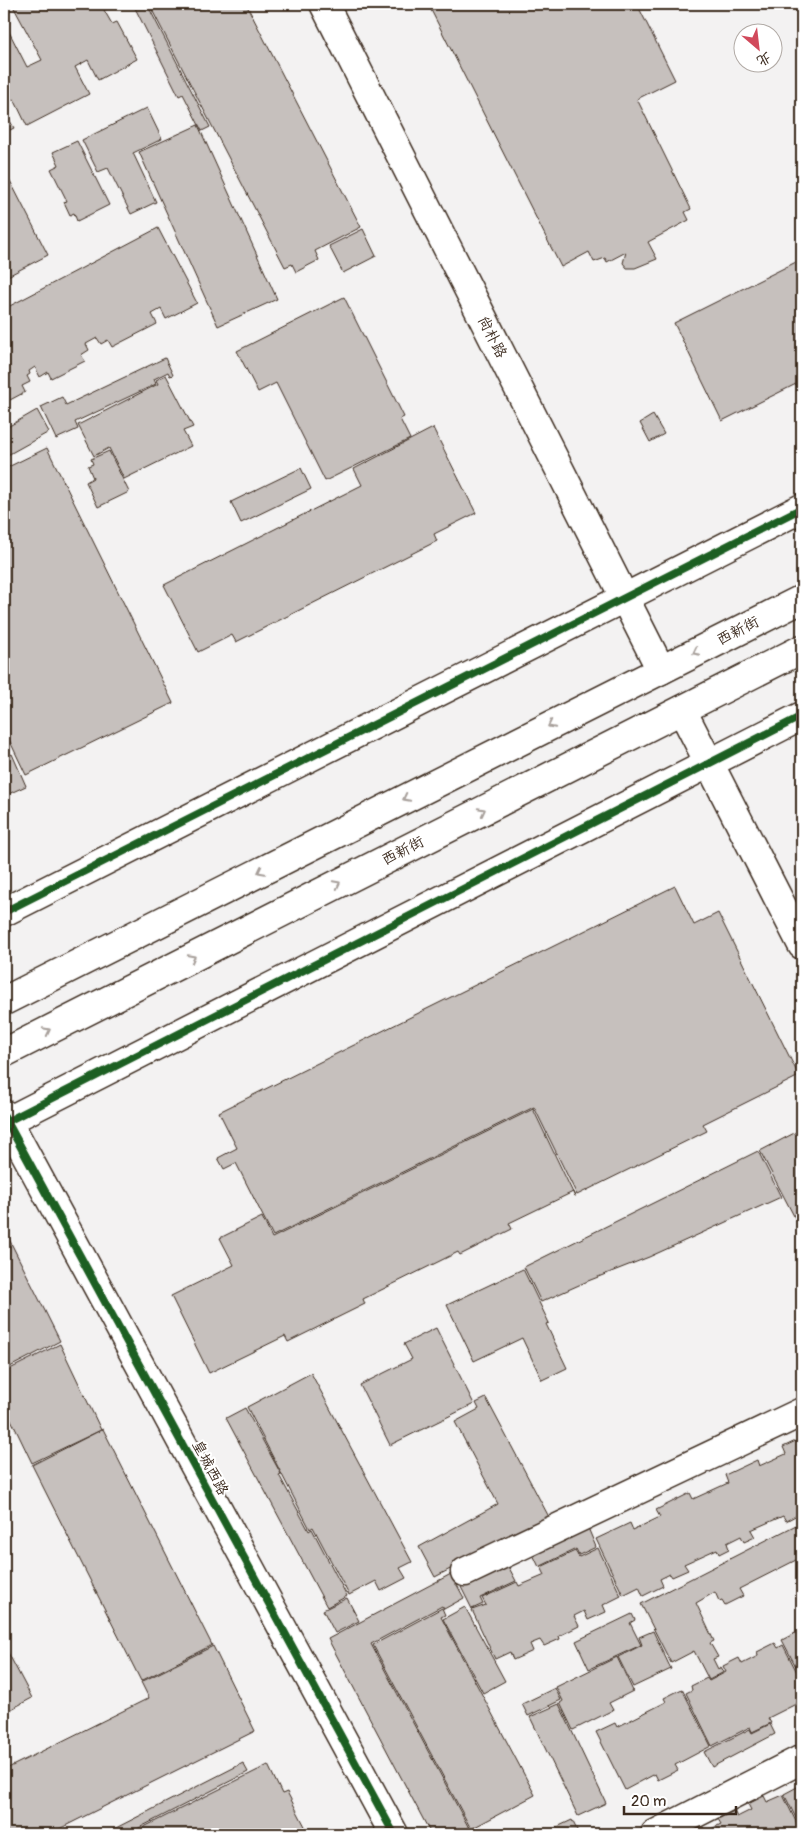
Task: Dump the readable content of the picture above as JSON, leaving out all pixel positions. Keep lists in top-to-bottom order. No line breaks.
{"streets":{"street":["尚朴路","西新街","皇城西路"]},"crossings":[["尚朴路","西新街"]],"scale_bar":"20 m","north":"bottom right"}
